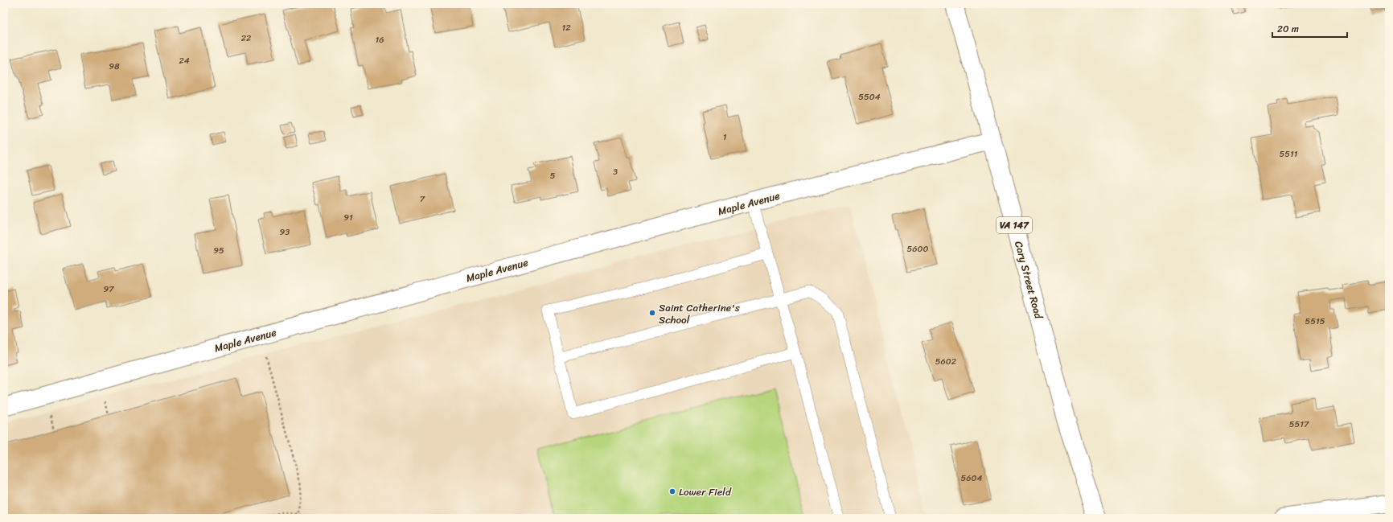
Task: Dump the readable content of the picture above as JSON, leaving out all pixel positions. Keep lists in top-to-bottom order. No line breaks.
{"streets":{"street":["Maple Avenue","VA 147","Cary Street Road"]},"crossings":[["Maple Avenue","Cary Street Road"]],"places":["Saint Catherine's School","Lower Field"],"house_numbers":["12","22","16","24","98","5504","1","5511","3","5","7","91","93","5600","95","97","5515","5602","5517","5604"],"scale_bar":"20 m"}
